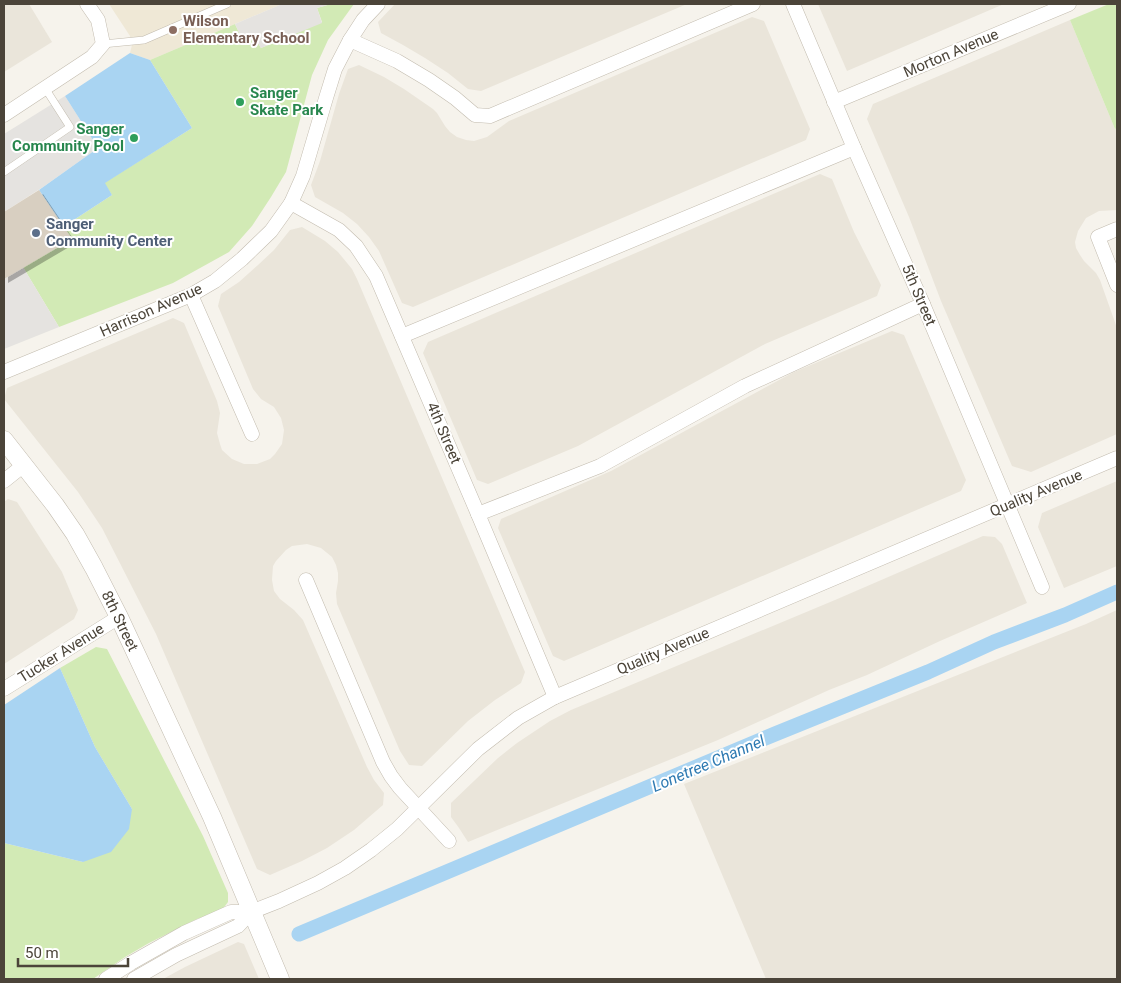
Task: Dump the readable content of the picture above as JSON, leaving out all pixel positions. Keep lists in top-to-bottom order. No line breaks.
{"streets":{"street":["Morton Avenue","5th Street","Harrison Avenue","4th Street","Quality Avenue","8th Street","Tucker Avenue"]},"crossings":[["Morton Avenue","5th Street"],["5th Street","Quality Avenue"],["Harrison Avenue","4th Street"],["4th Street","Quality Avenue"],["Quality Avenue","8th Street"],["8th Street","Tucker Avenue"]],"water":["Lonetree Channel"],"places":["Wilson Elementary School","Sanger Skate Park","Sanger Community Pool","Sanger Community Center"],"scale_bar":"50 m"}
